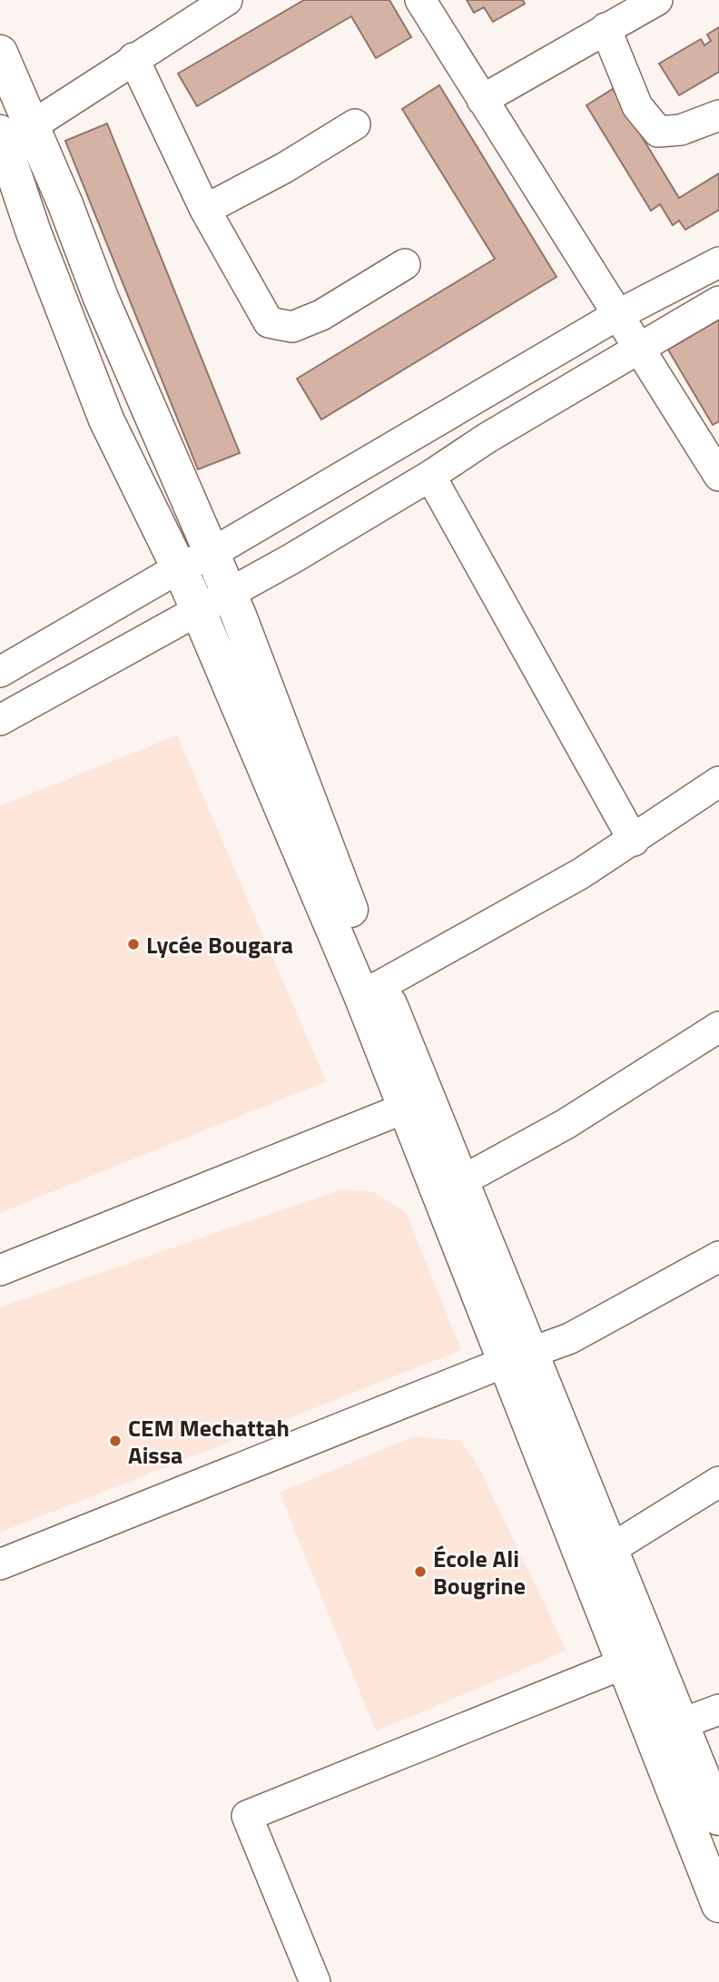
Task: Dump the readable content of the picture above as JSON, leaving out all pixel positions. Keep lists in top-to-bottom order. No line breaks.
{"places":["Lycée Bougara","CEM Mechattah Aissa","École Ali Bougrine"]}
